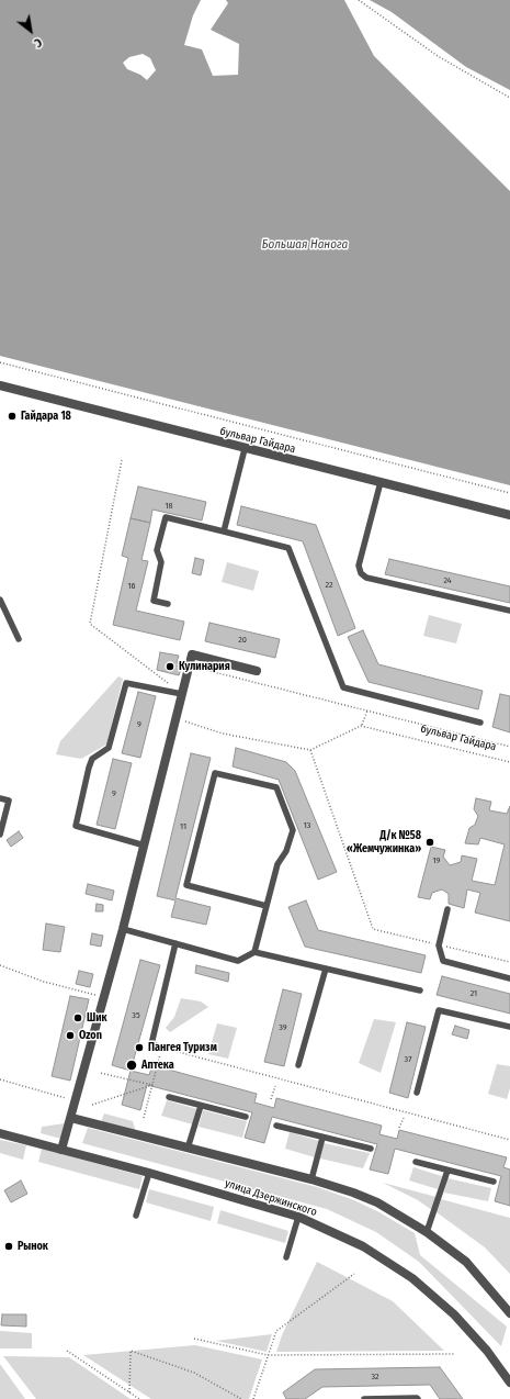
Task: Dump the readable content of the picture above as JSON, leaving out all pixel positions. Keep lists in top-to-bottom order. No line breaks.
{"streets":{"street":["бульвар Гайдара","улица Дзержинского"]},"water":["Большая Нанога"],"places":["Гайдара 18","Кулинария","Д/к №58 «Жемчужинка»","Шик","Ozon","Пангея Туризм","Аптека","Рынок"],"house_numbers":["18","24","22","16","20","9","9","13","11","19","21","35","39","37","32"],"north":"bottom right"}
